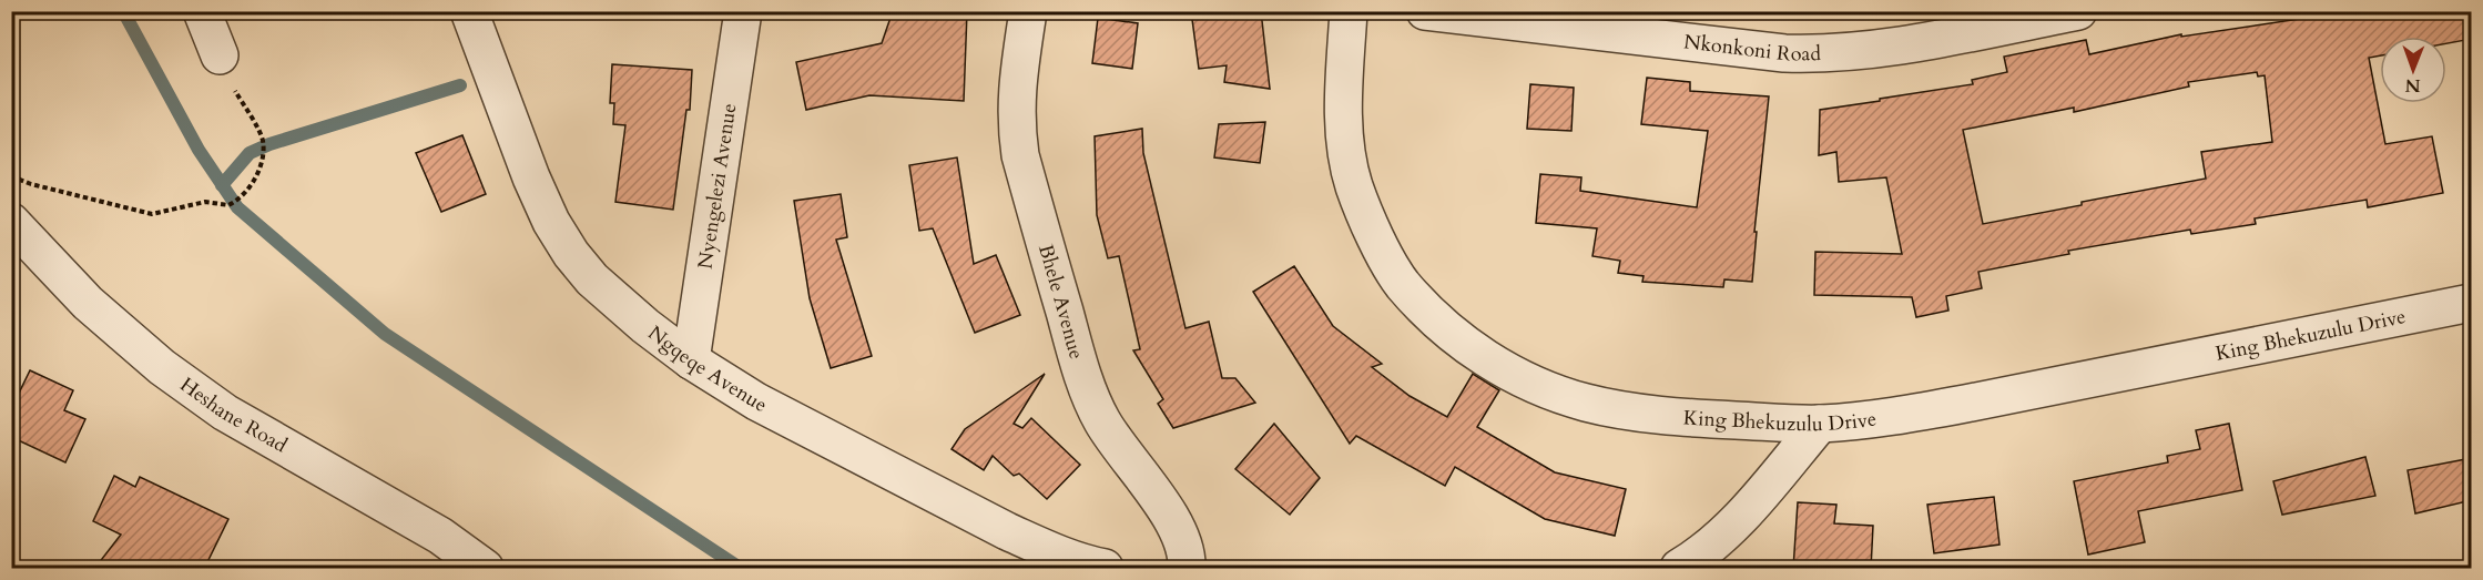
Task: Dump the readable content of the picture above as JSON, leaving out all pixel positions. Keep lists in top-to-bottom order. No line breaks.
{"streets":{"street":["Nkonkoni Road","Nyengelezi Avenue","Bhele Avenue","King Bhekuzulu Drive","Ngqeqe Avenue","Heshane Road"]},"crossings":[["Nyengelezi Avenue","Ngqeqe Avenue"]],"north":"bottom"}
